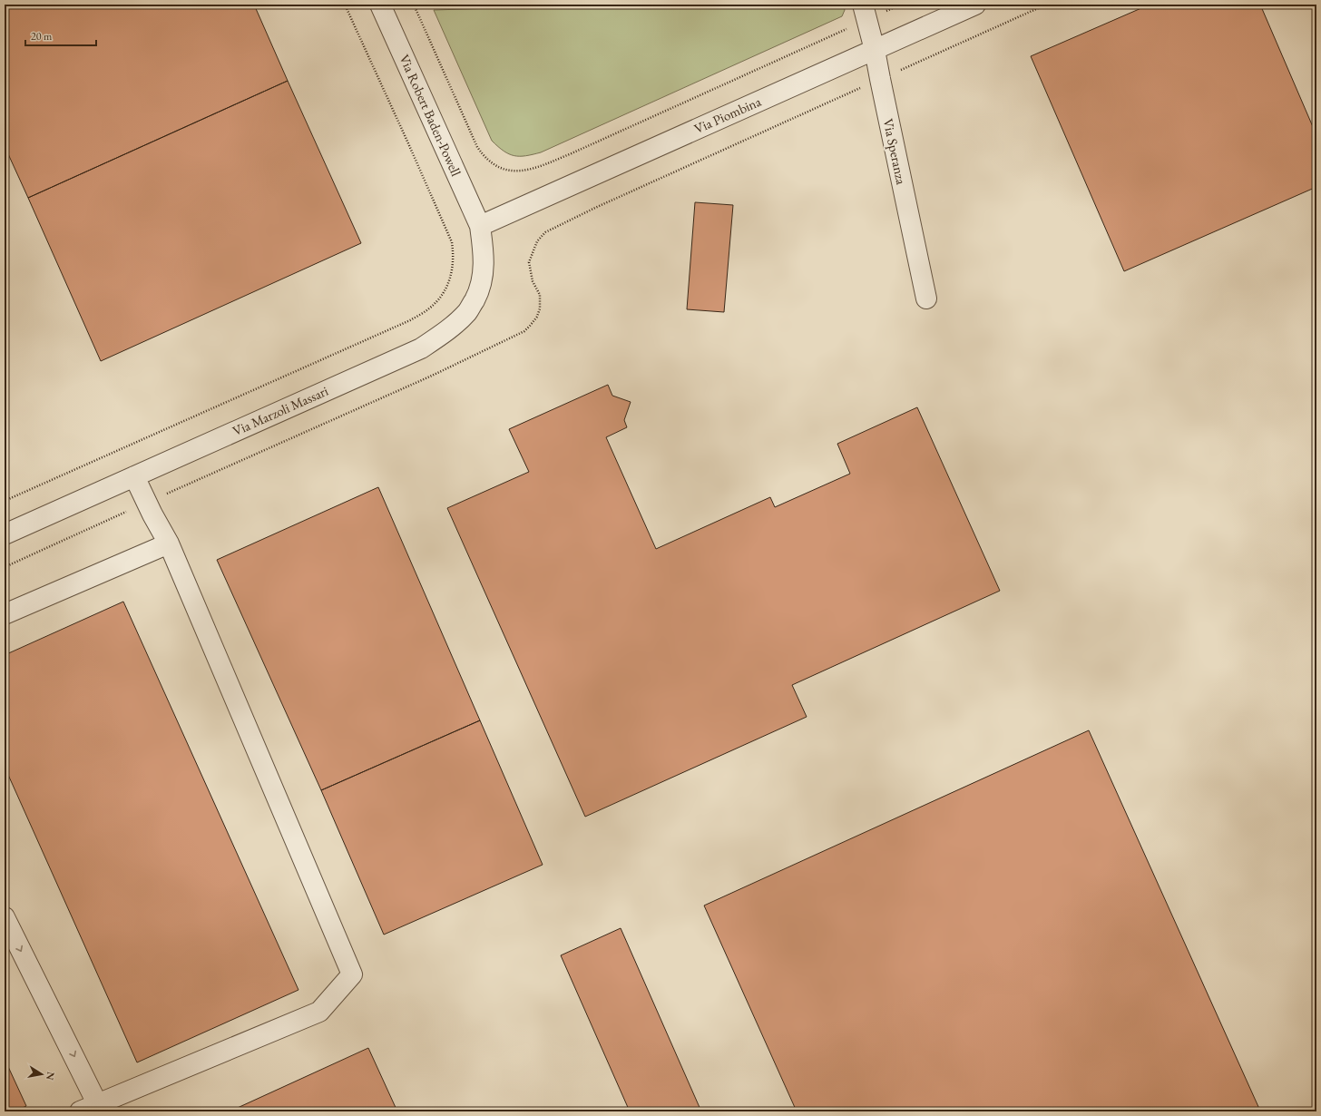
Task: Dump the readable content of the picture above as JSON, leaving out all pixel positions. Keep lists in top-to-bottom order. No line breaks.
{"streets":{"street":["Via Robert Baden-Powell","Via Piombina","Via Speranza","Via Marzoli Massari"]},"crossings":[["Via Robert Baden-Powell","Via Piombina"],["Via Robert Baden-Powell","Via Marzoli Massari"],["Via Piombina","Via Speranza"],["Via Piombina","Via Marzoli Massari"]],"scale_bar":"20 m","north":"right"}
